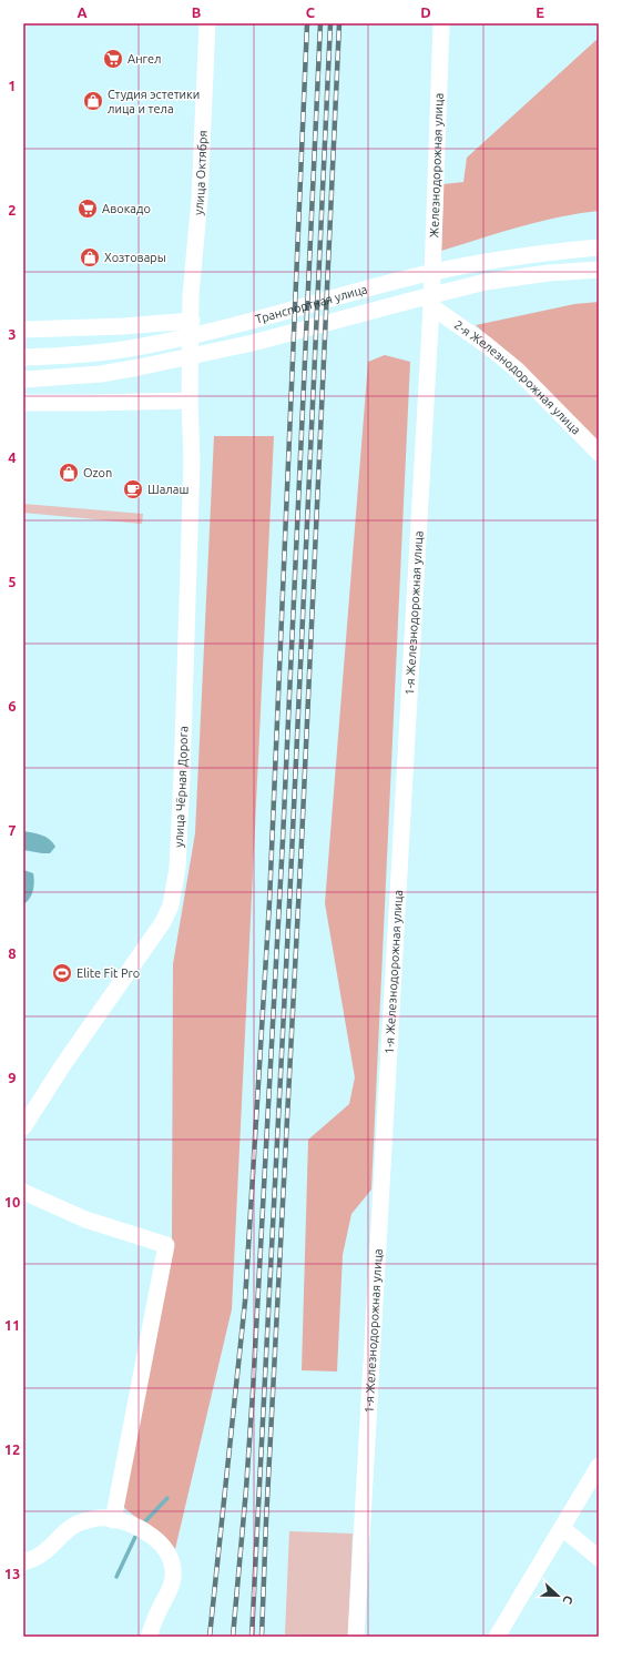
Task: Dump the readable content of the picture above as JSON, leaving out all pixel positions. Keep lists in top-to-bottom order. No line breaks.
{"streets":{"street":["Железнодорожная улица","улица Октября","Транспортная улица","2-я Железнодорожная улица","1-я Железнодорожная улица","улица Чёрная Дорога"]},"crossings":[["Железнодорожная улица","2-я Железнодорожная улица"],["Железнодорожная улица","1-я Железнодорожная улица"],["улица Октября","улица Чёрная Дорога"],["2-я Железнодорожная улица","1-я Железнодорожная улица"]],"places":{"supermarket":["Ангел","Авокадо"],"shop":["Студия эстетики лица и тела","Хозтовары","Ozon"],"cafe":["Шалаш"],"sports":["Elite Fit Pro"]},"north":"right","grid":{"columns":["A","B","C","D","E"],"rows":["1","2","3","4","5","6","7","8","9","10","11","12","13"]}}
